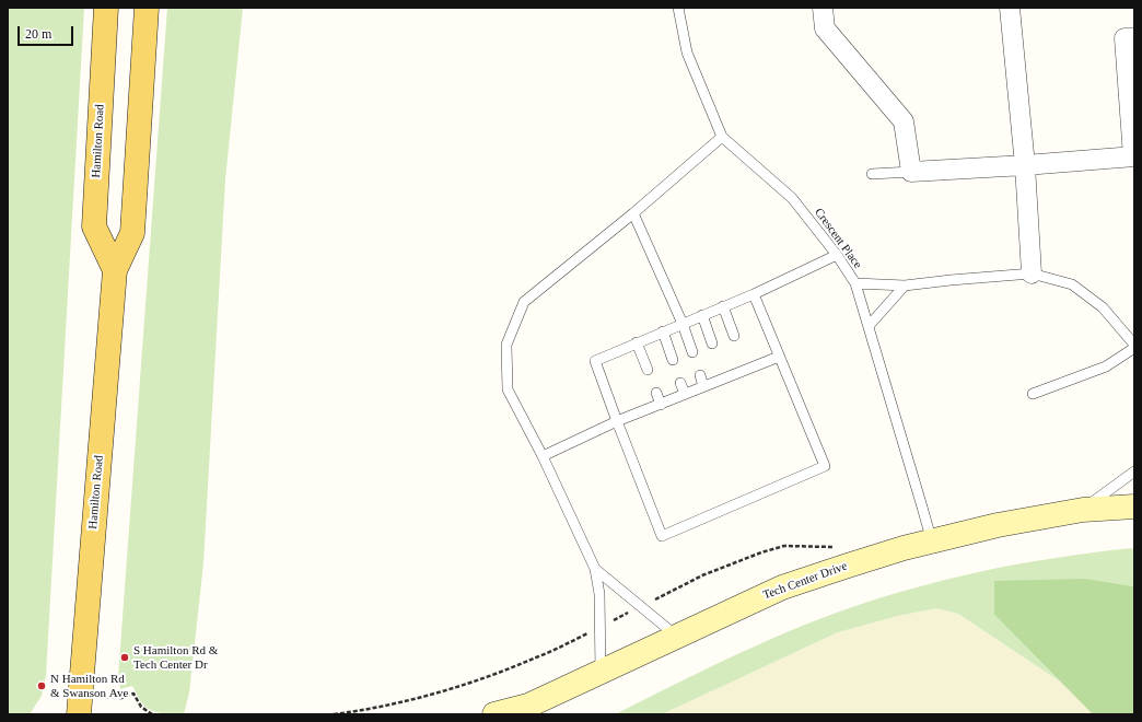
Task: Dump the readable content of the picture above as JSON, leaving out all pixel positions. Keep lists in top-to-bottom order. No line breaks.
{"streets":{"main road":["Hamilton Road","Tech Center Drive"],"lane":["Crescent Place"]},"crossings":[["Crescent Place","Tech Center Drive"]],"places":["S Hamilton Rd & Tech Center Dr","N Hamilton Rd & Swanson Ave"],"scale_bar":"20 m"}
